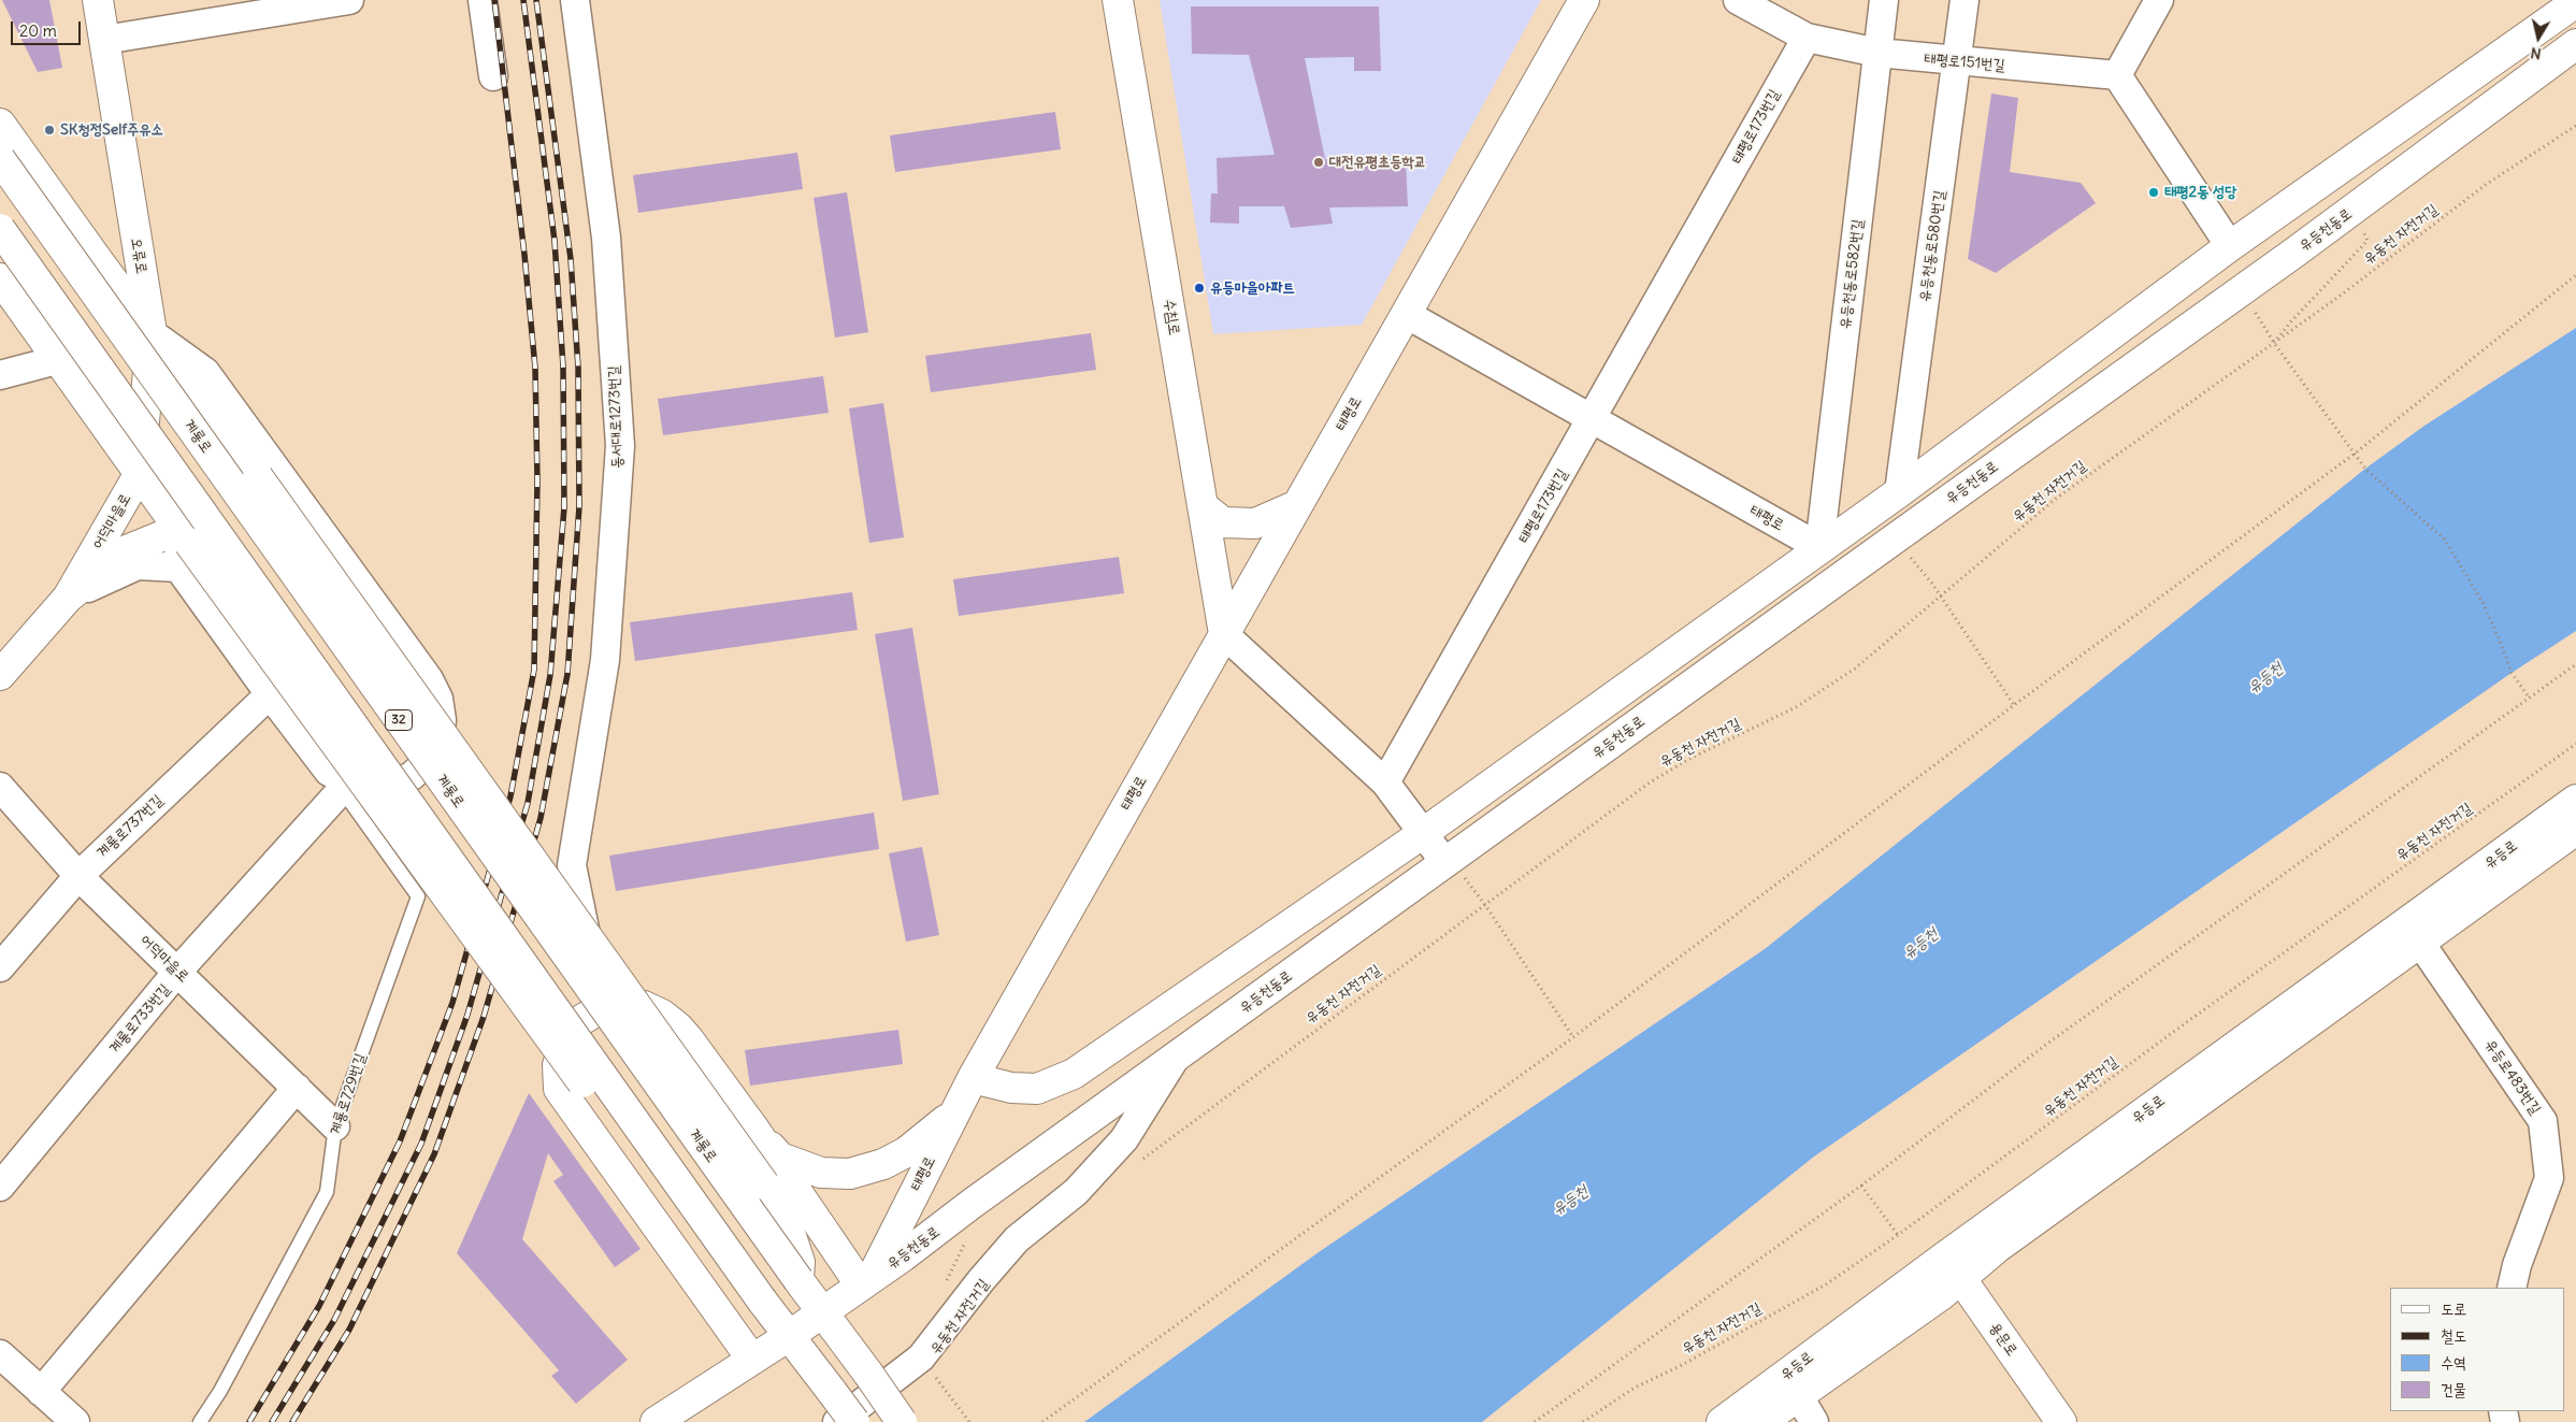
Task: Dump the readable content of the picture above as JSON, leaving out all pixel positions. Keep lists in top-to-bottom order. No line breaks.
{"streets":{"main road":["유등천동로","오류로","수침로","태평로","계룡로","어덕마을로","32","유등로","용문로"],"street":["태평로151번길","태평로173번길","유등천동로580번길","유등천동로582번길","동서대로1273번길","계룡로737번길","계룡로733번길","유등로483번길"],"lane":["계룡로729번길"],"path":["유동천 자전거길"]},"crossings":[["태평로151번길","태평로173번길"],["태평로151번길","유등천동로580번길"],["태평로151번길","유등천동로582번길"],["태평로173번길","태평로"],["유등천동로","태평로"],["유등천동로","계룡로"],["오류로","어덕마을로"],["유등천동로582번길","태평로"],["수침로","태평로"],["어덕마을로","계룡로737번길"],["어덕마을로","계룡로733번길"],["어덕마을로","계룡로729번길"],["유등로","유등로483번길"],["유등로","용문로"],["계룡로733번길","계룡로729번길"]],"water":["유등천"],"places":["SK청정Self주유소","대전유평초등학교","태평2동 성당","유등마을아파트"],"legend":["도로","철도","수역","건물"],"scale_bar":"20 m","north":"bottom"}
